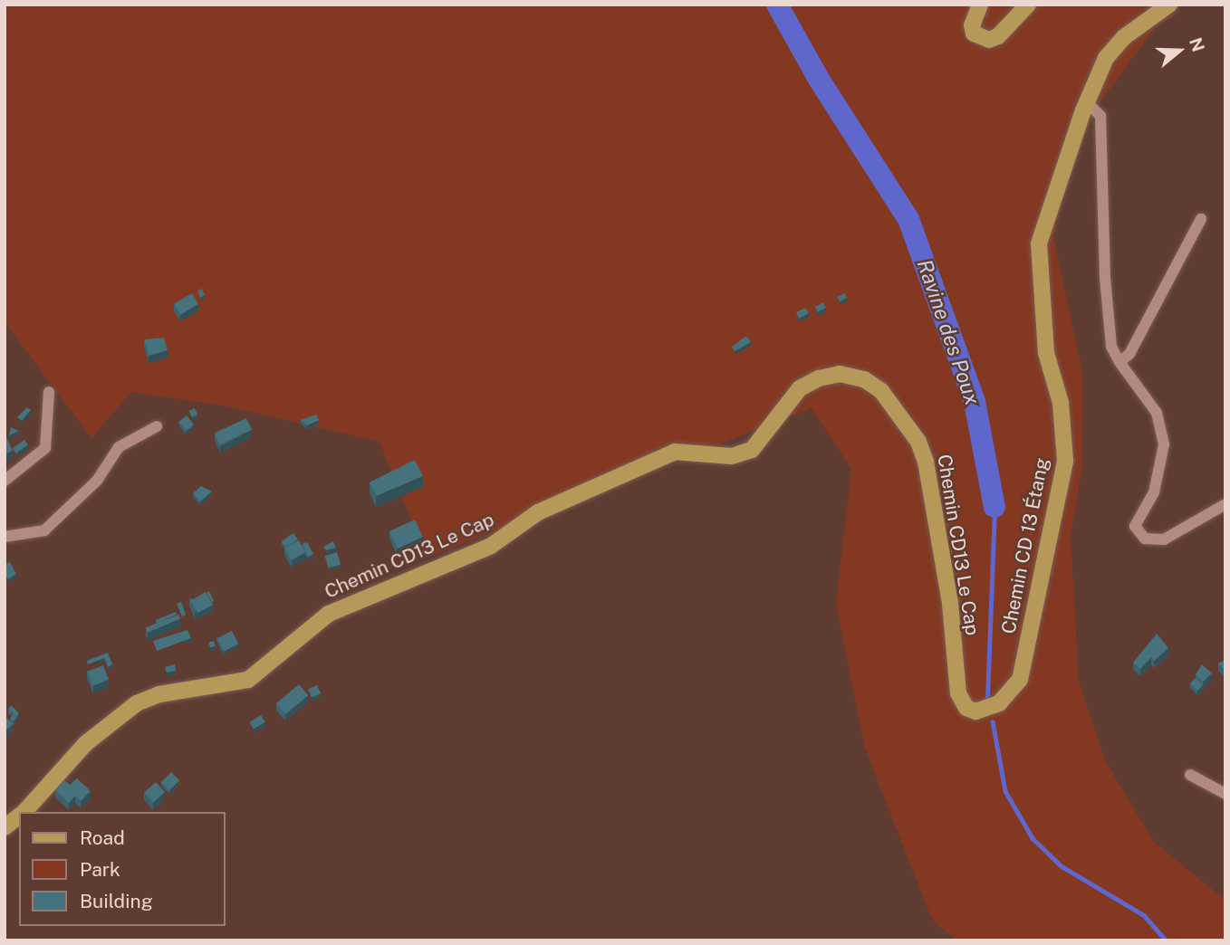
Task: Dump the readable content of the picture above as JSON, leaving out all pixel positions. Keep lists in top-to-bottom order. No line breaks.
{"streets":{"main road":["Chemin CD13 Le Cap","Chemin CD 13 Étang"]},"crossings":[["Chemin CD13 Le Cap","Chemin CD 13 Étang"]],"water":["Ravine des Poux"],"legend":["Road","Park","Building"],"north":"right"}
